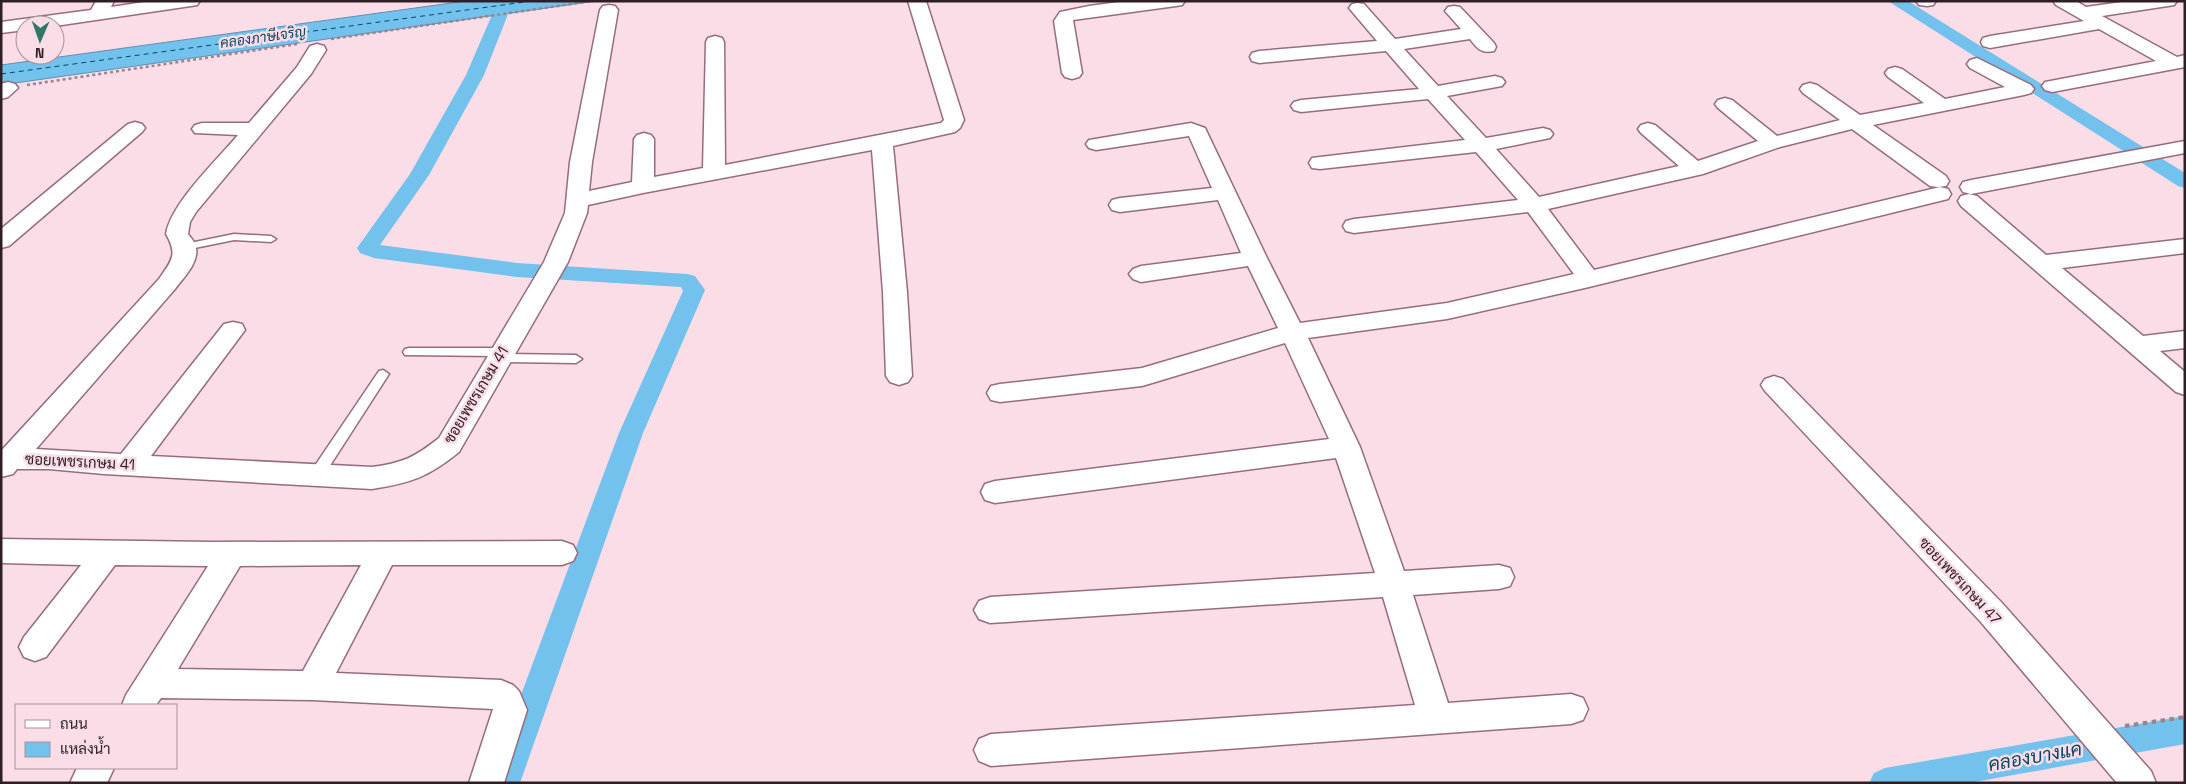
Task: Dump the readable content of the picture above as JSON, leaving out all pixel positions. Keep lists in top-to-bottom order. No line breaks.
{"streets":{"street":["ซอยเพชรเกษม 41","ซอยเพชรเกษม 47"]},"water":["คลองภาษีเจริญ","คลองบางแค"],"legend":["ถนน","แหล่งน้ำ"],"north":"bottom"}
